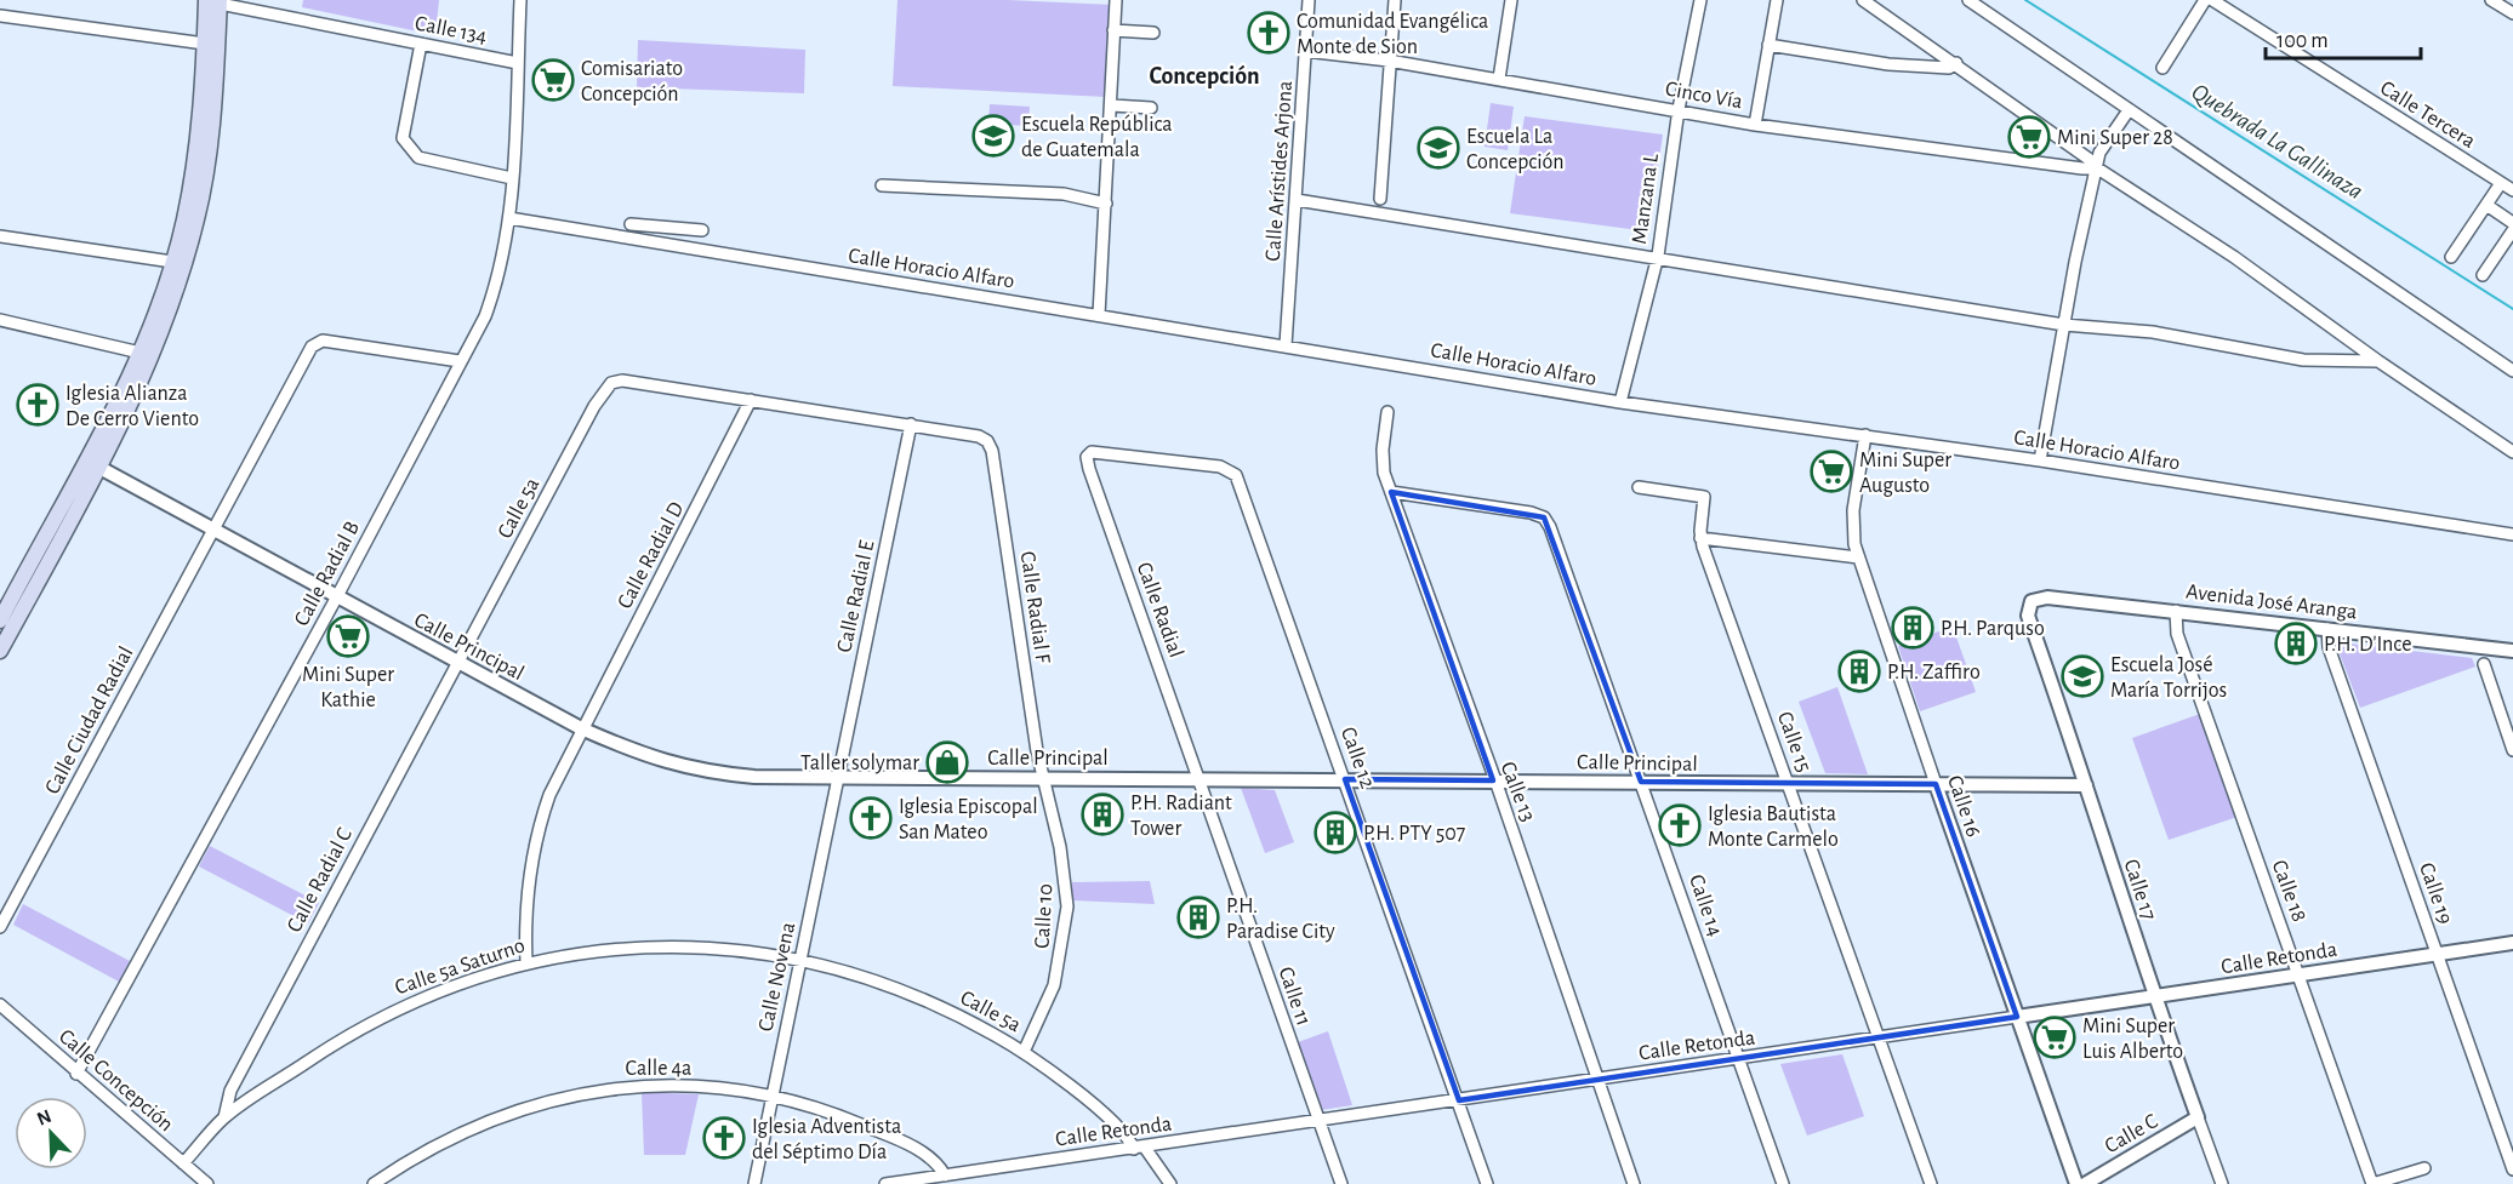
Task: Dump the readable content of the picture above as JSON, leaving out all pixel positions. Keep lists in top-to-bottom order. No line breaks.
{"streets":{"street":["Calle 134","Cinco Vía","Calle Tercera","Calle Arístides Arjona","Manzana L","Calle Horacio Alfaro","Calle 5a","Calle Radial D","Calle Radial B","Calle Radial E","Avenida José Aranga","Calle Radial F","Calle Radial","Calle Principal","Calle Ciudad Radial","Calle 15","Calle 12","Calle 13","Calle 16","Calle Radial C","Calle 17","Calle 18","Calle 19","Calle 14","Calle 10","Calle Retonda","Calle 5a Saturno","Calle Novena","Calle 11","Calle 4a","Calle Concepción","Calle C"]},"crossings":[["Calle 134","Calle Radial B"],["Cinco Vía","Calle Arístides Arjona"],["Cinco Vía","Manzana L"],["Calle Arístides Arjona","Calle Horacio Alfaro"],["Manzana L","Calle Horacio Alfaro"],["Calle Horacio Alfaro","Calle Radial B"],["Calle Horacio Alfaro","Calle 16"],["Calle 5a","Calle Radial D"],["Calle 5a","Calle Principal"],["Calle 5a","Calle Radial C"],["Calle 5a","Calle 10"],["Calle 5a","Calle Retonda"],["Calle 5a","Calle 5a Saturno"],["Calle 5a","Calle Novena"],["Calle Radial D","Calle Principal"],["Calle Radial D","Calle 5a Saturno"],["Calle Radial B","Calle Principal"],["Calle Radial B","Calle Ciudad Radial"],["Calle Radial B","Calle Concepción"],["Calle Radial E","Calle Radial F"],["Calle Radial E","Calle Principal"],["Calle Radial E","Calle Novena"],["Avenida José Aranga","Calle 17"],["Avenida José Aranga","Calle 18"],["Avenida José Aranga","Calle 19"],["Calle Radial F","Calle Principal"],["Calle Radial F","Calle 10"],["Calle Radial","Calle Principal"],["Calle Radial","Calle 12"],["Calle Radial","Calle 11"],["Calle Principal","Calle Ciudad Radial"],["Calle Principal","Calle 15"],["Calle Principal","Calle 12"],["Calle Principal","Calle 13"],["Calle Principal","Calle 16"],["Calle Principal","Calle Radial C"],["Calle Principal","Calle 17"],["Calle Principal","Calle 14"],["Calle Principal","Calle 10"],["Calle Principal","Calle Novena"],["Calle Principal","Calle 11"],["Calle 15","Calle Retonda"],["Calle 12","Calle Retonda"],["Calle 13","Calle 14"],["Calle 13","Calle Retonda"],["Calle 16","Calle Retonda"],["Calle Radial C","Calle 5a Saturno"],["Calle 17","Calle Retonda"],["Calle 17","Calle C"],["Calle 18","Calle Retonda"],["Calle 19","Calle Retonda"],["Calle 14","Calle Retonda"],["Calle Retonda","Calle 11"],["Calle Retonda","Calle 4a"],["Calle 5a Saturno","Calle Novena"],["Calle 5a Saturno","Calle Concepción"],["Calle Novena","Calle 4a"]],"districts":["Concepción"],"water":["Quebrada La Gallinaza"],"places":{"church":["Comunidad Evangélica Monte de Sion","Iglesia Alianza De Cerro Viento","Iglesia Episcopal San Mateo","Iglesia Bautista Monte Carmelo","Iglesia Adventista del Séptimo Día"],"supermarket":["Comisariato Concepción","Mini Super 28","Mini Super Augusto","Mini Super Kathie","Mini Super Luis Alberto"],"school or university":["Escuela República de Guatemala","Escuela La Concepción","Escuela José María Torrijos"],"building":["P.H. Parquso","P.H. D'Ince","P.H. Zaffiro","P.H. Radiant Tower","P.H. PTY 507","P.H. Paradise City"],"shop":["Taller solymar"]},"scale_bar":"100 m","north":"top left"}
